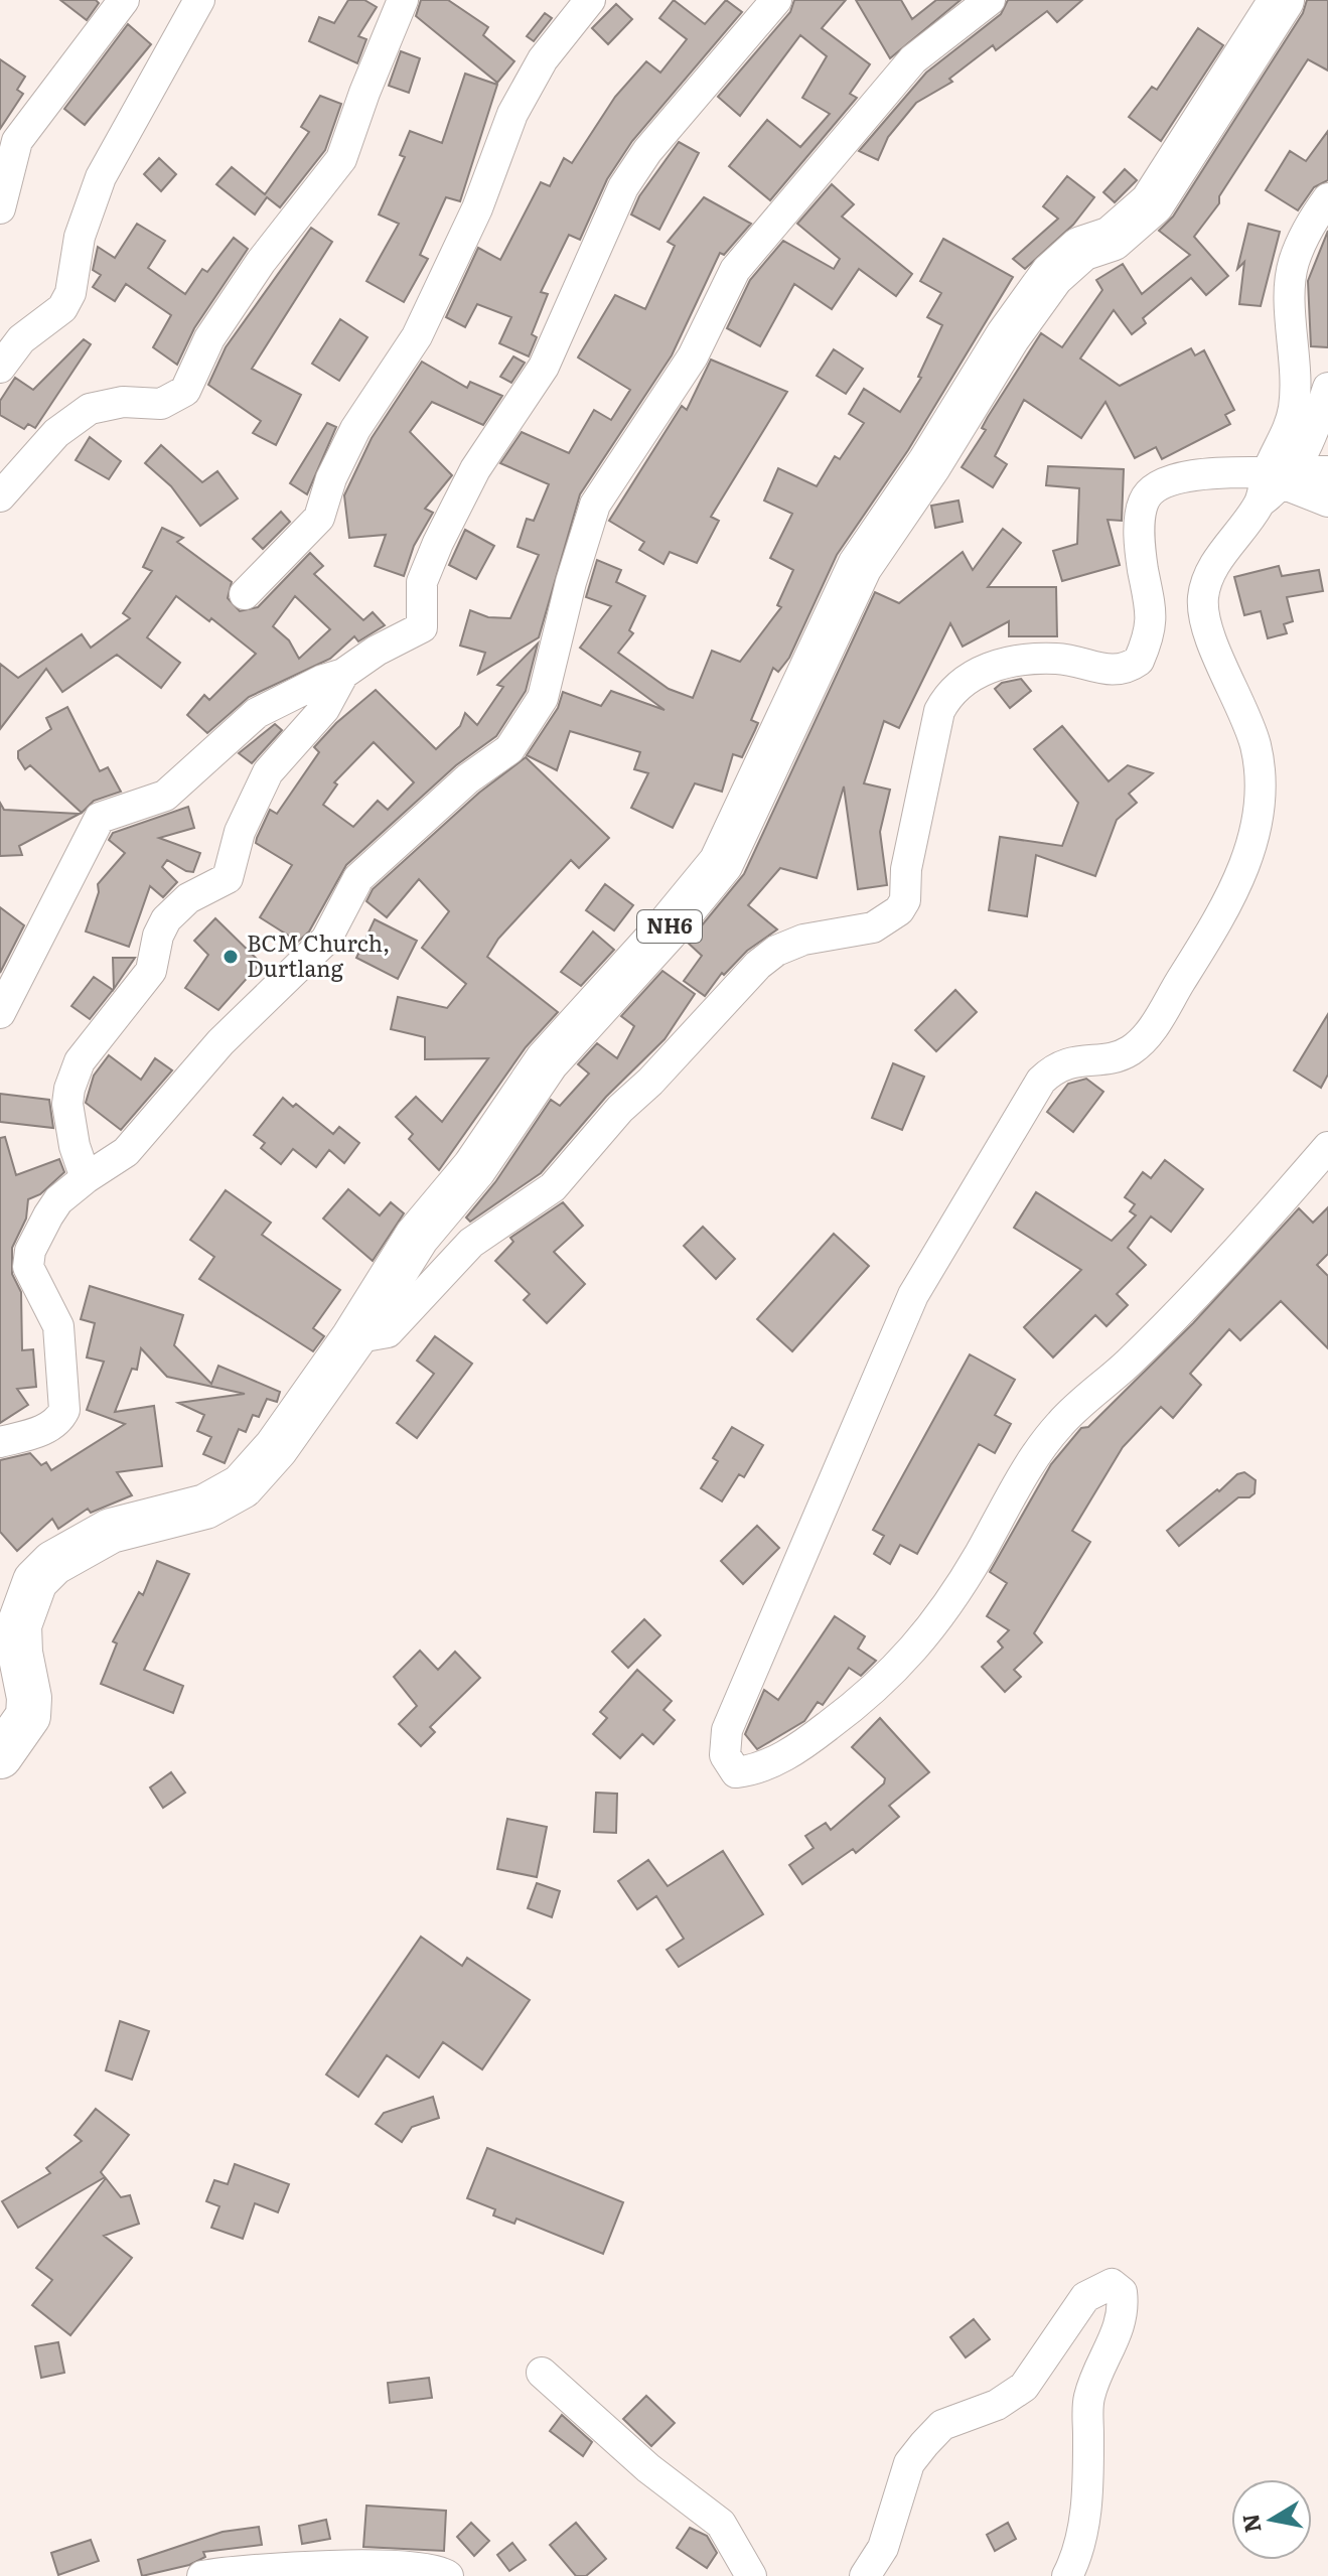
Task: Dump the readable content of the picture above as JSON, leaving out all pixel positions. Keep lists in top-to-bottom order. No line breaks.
{"streets":{"highway":["NH6"]},"places":["BCM Church, Durtlang"],"north":"left"}
